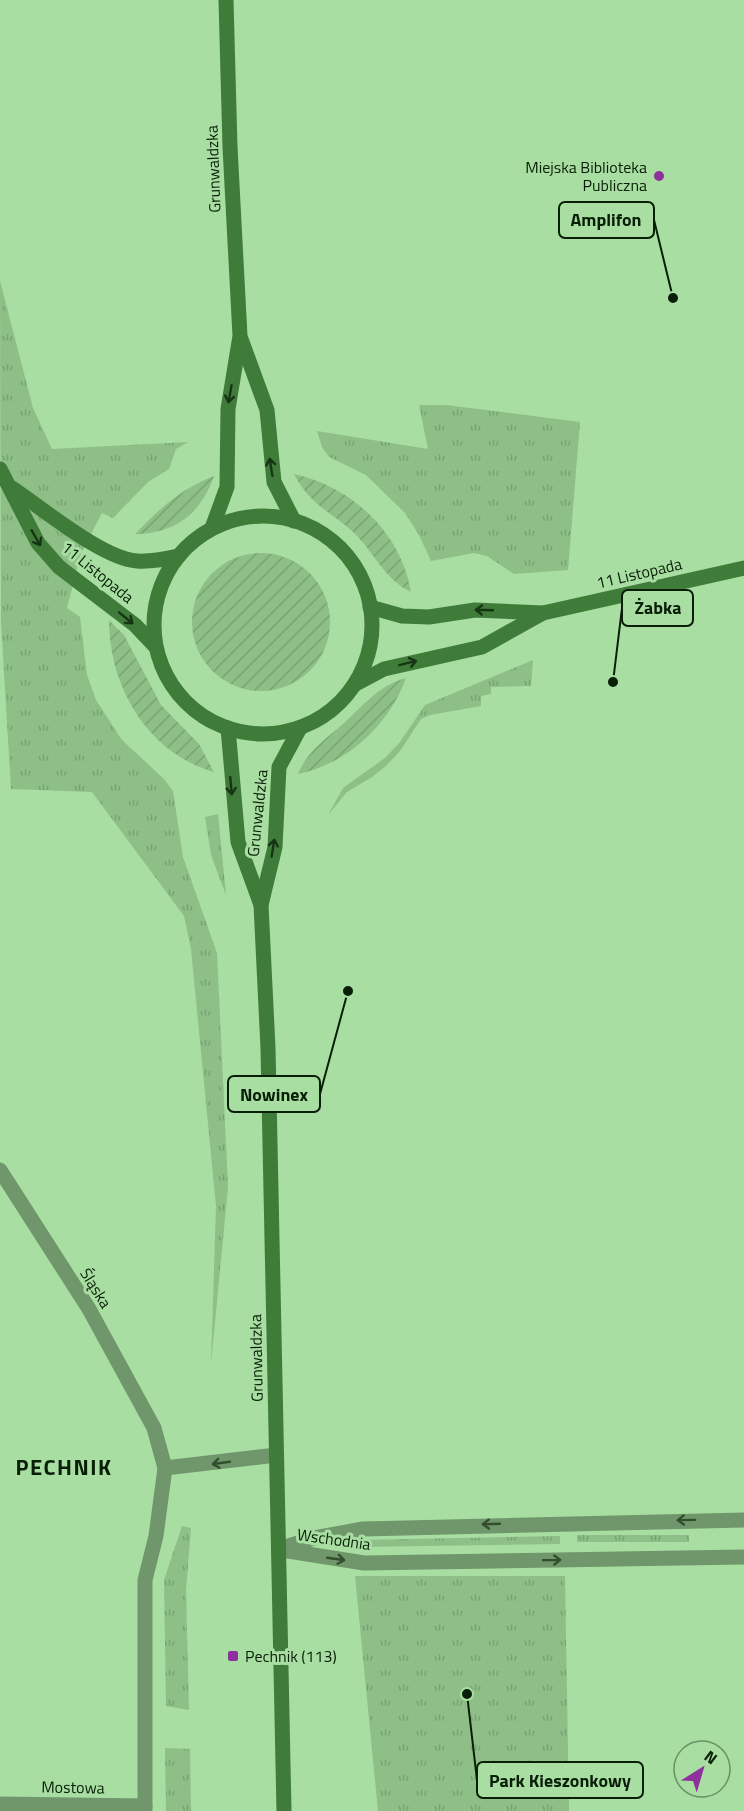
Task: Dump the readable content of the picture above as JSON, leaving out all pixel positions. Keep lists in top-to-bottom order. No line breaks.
{"streets":{"street":["Grunwaldzka","11 Listopada","Śląska","Wschodnia","Mostowa"]},"crossings":[["Grunwaldzka","Wschodnia"]],"districts":["PECHNIK"],"places":{"other":["Miejska Biblioteka Publiczna","Amplifon","Żabka","Nowinex","Park Kieszonkowy"],"transit":["Pechnik (113)"]},"north":"top right"}
